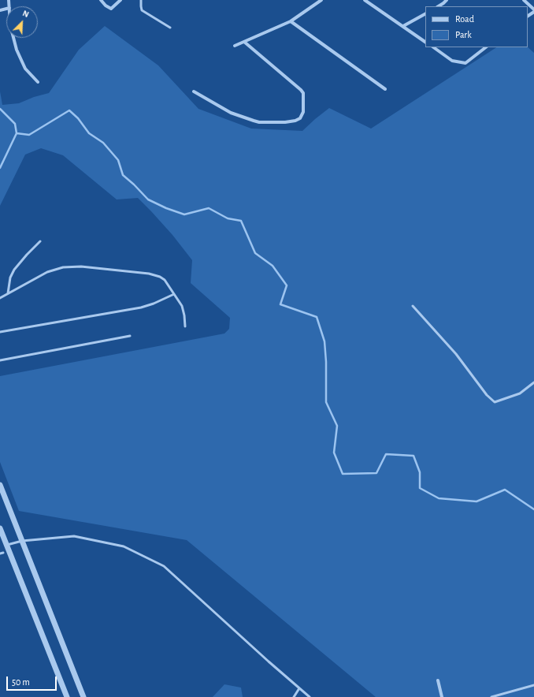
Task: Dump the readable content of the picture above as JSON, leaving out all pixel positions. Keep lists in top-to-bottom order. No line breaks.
{"legend":["Road","Park"],"scale_bar":"50 m","north":"top right"}
